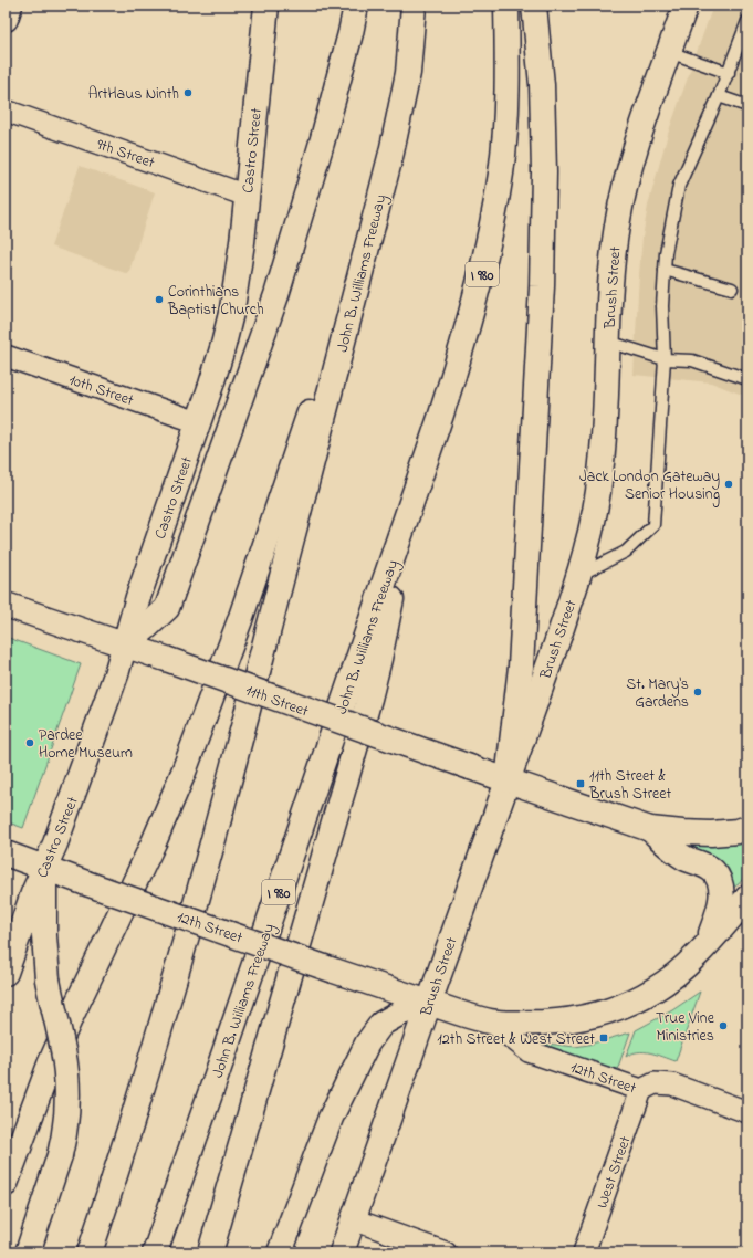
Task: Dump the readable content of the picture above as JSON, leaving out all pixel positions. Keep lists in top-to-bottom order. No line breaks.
{"streets":{"main road":["Castro Street","John B. Williams Freeway","I 980","Brush Street","11th Street","12th Street"],"street":["9th Street","10th Street","West Street"]},"crossings":[["Castro Street","9th Street"],["Castro Street","10th Street"],["Castro Street","11th Street"],["Castro Street","12th Street"],["Brush Street","11th Street"],["Brush Street","12th Street"],["12th Street","West Street"]],"places":{"other":["ArtHaus Ninth","Corinthians Baptist Church","Jack London Gateway Senior Housing","St. Mary's Gardens","Pardee Home Museum","True Vine Ministries"],"transit":["11th Street & Brush Street","12th Street & West Street"]}}
